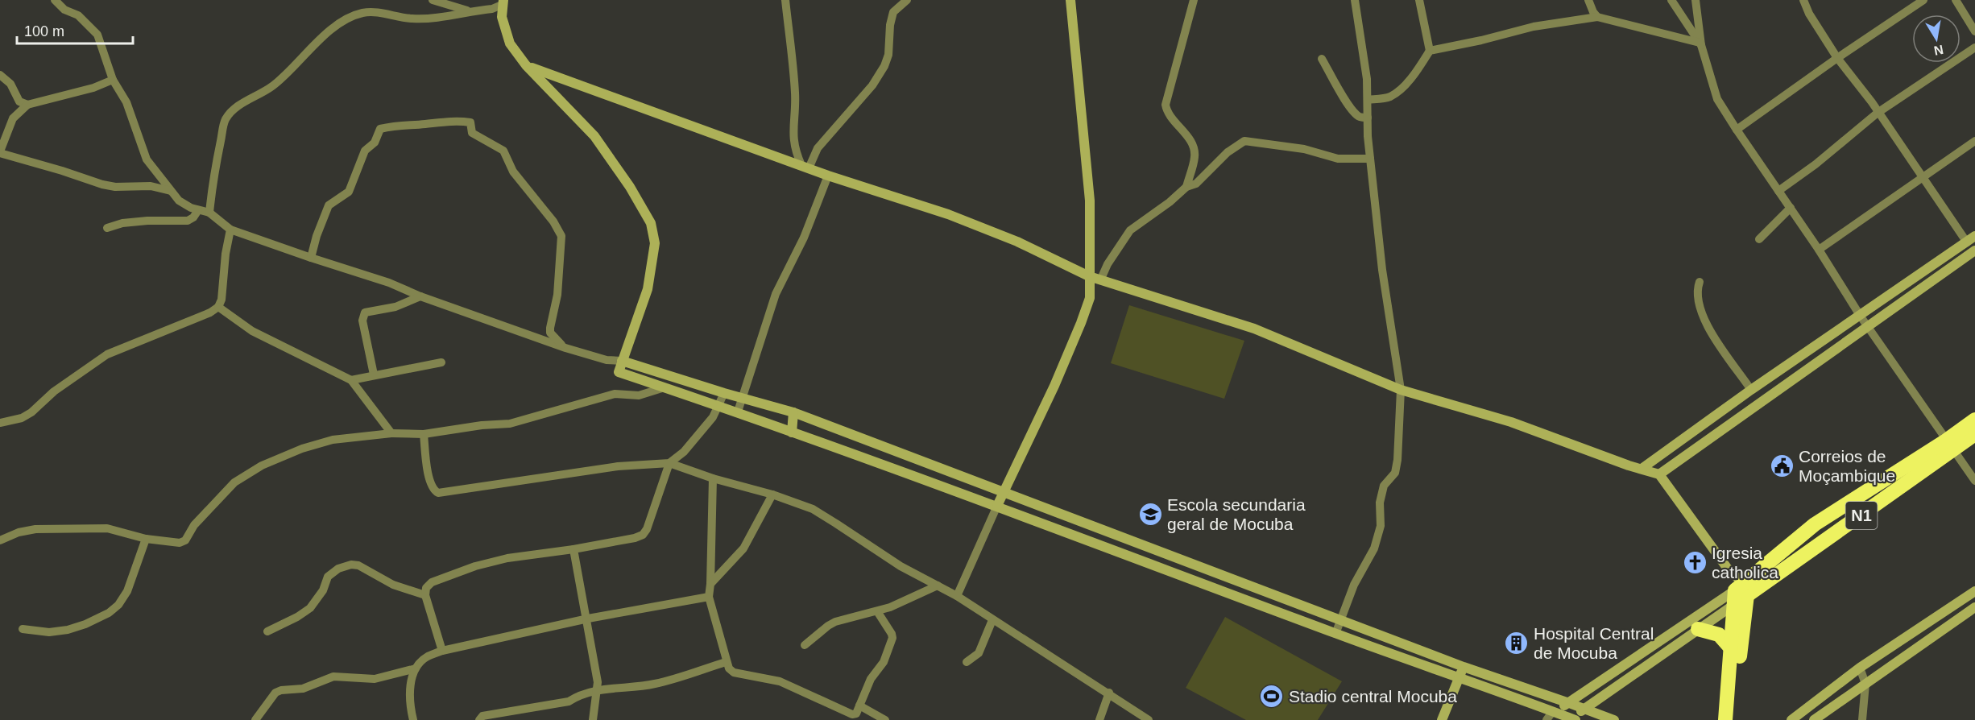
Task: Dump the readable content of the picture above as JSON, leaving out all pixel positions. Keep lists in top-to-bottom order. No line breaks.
{"streets":{"highway":["N1"]},"places":{"public building":["Correios de Moçambique"],"school or university":["Escola secundaria geral de Mocuba"],"church":["Igresia catholica"],"building":["Hospital Central de Mocuba"],"sports":["Stadio central Mocuba"]},"scale_bar":"100 m","north":"bottom"}
